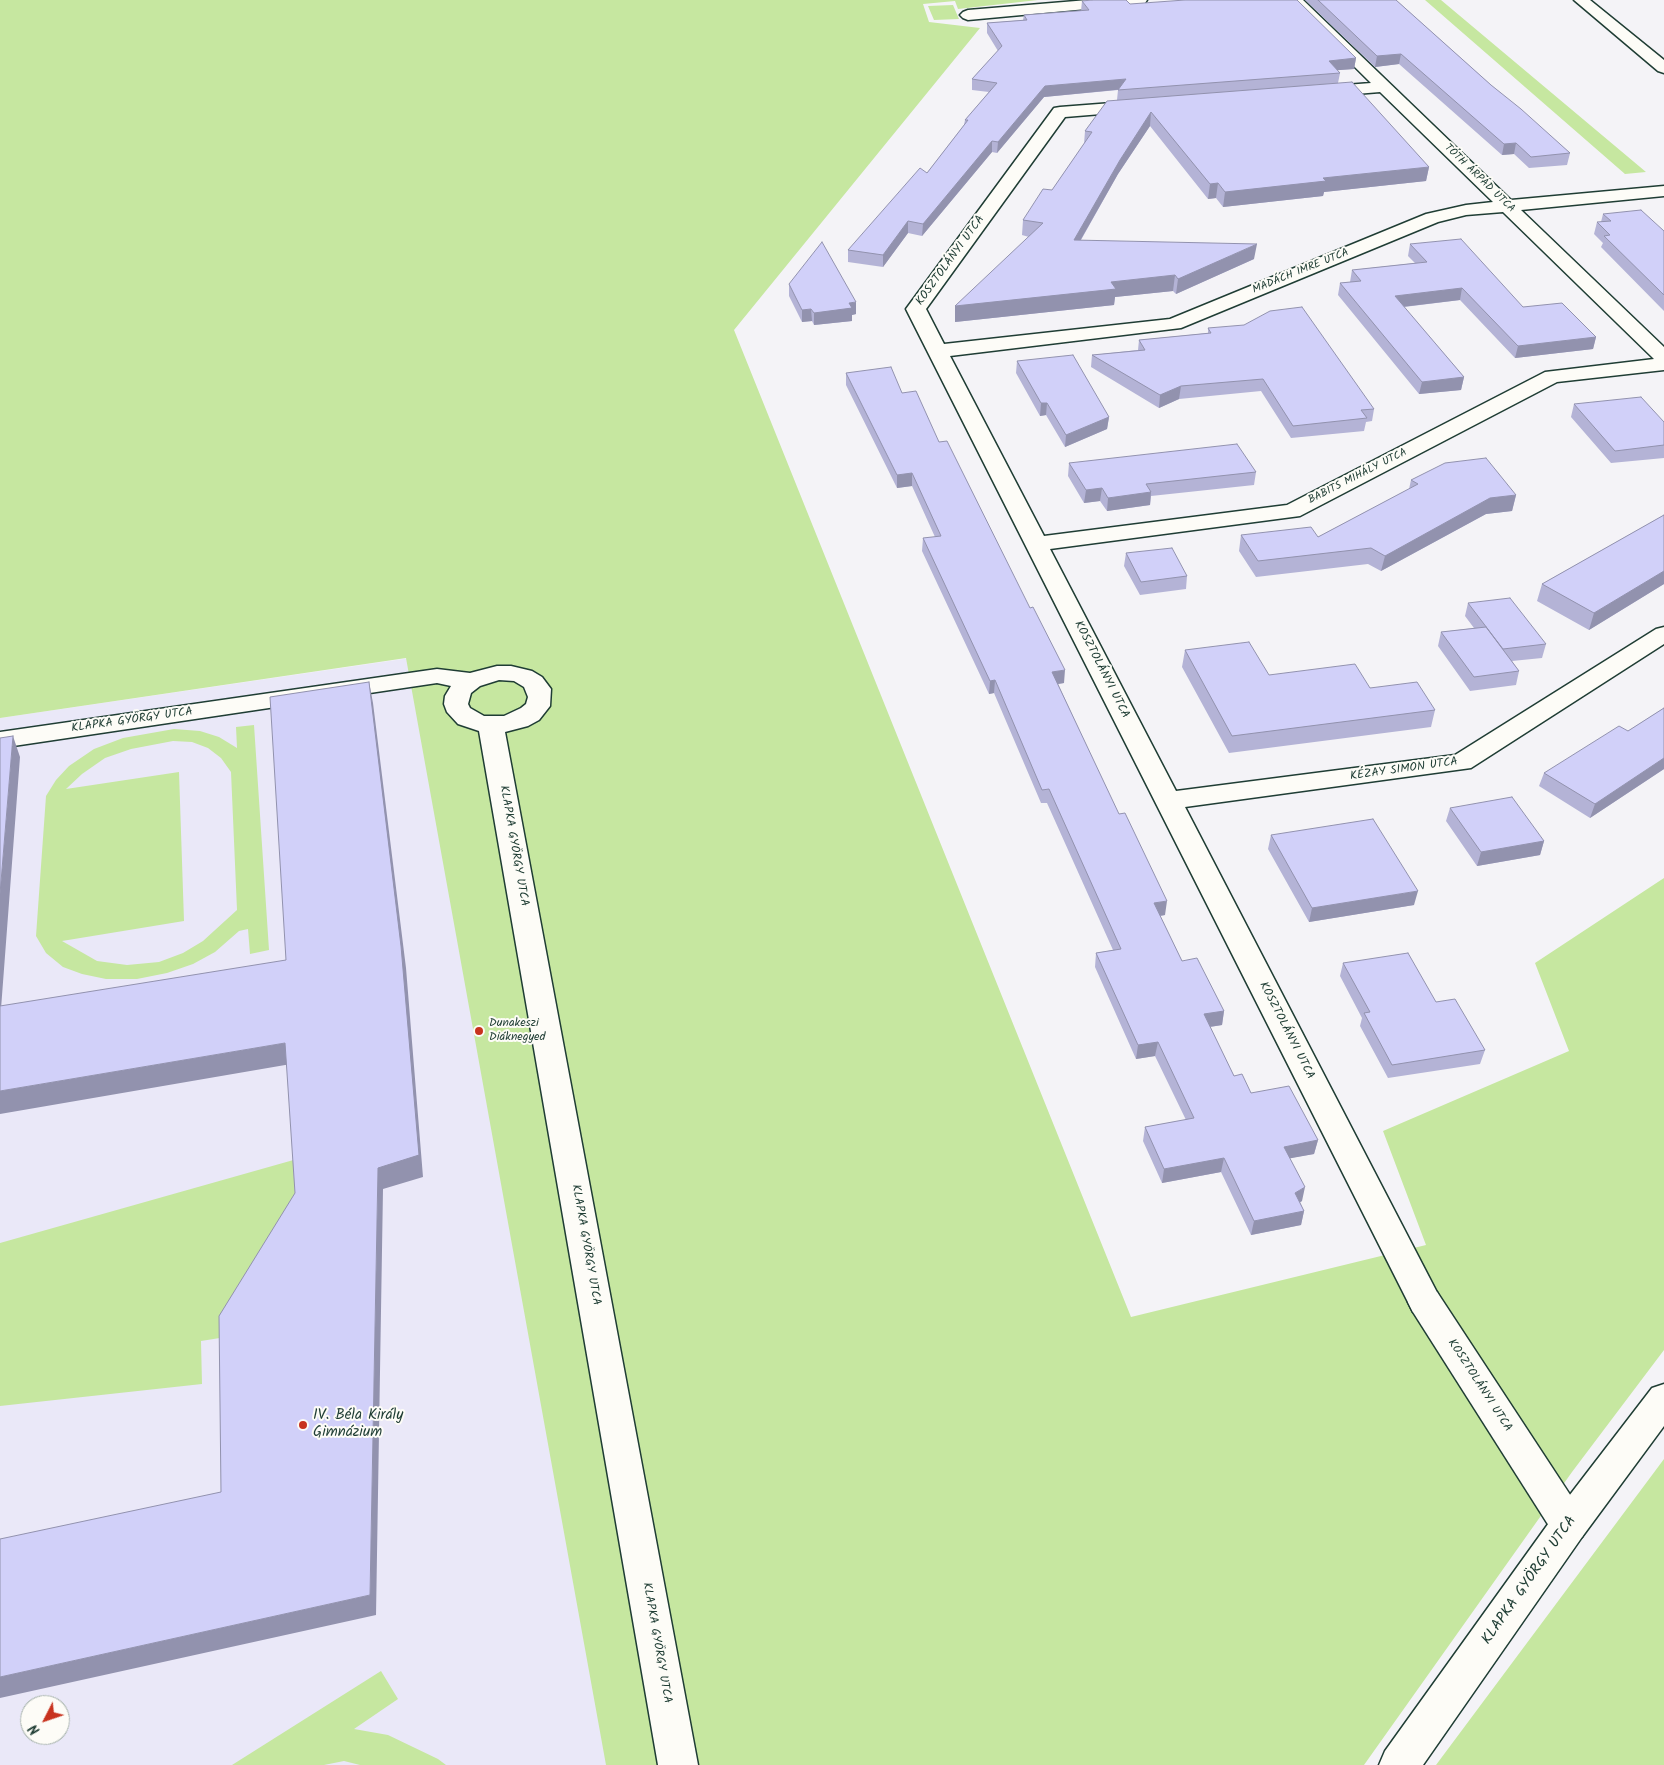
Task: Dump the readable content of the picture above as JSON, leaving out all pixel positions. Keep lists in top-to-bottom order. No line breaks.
{"streets":{"street":["TÓTH ÁRPÁD UTCA","KOSZTOLÁNYI UTCA","MADÁCH IMRE UTCA","BABITS MIHÁLY UTCA","KLAPKA GYÖRGY UTCA","KÉZAY SIMON UTCA"]},"crossings":[["TÓTH ÁRPÁD UTCA","MADÁCH IMRE UTCA"],["KOSZTOLÁNYI UTCA","MADÁCH IMRE UTCA"],["KOSZTOLÁNYI UTCA","BABITS MIHÁLY UTCA"],["KOSZTOLÁNYI UTCA","KLAPKA GYÖRGY UTCA"],["KOSZTOLÁNYI UTCA","KÉZAY SIMON UTCA"]],"places":["Dunakeszi Diáknegyed","IV. Béla Király Gimnázium"],"north":"bottom left"}
